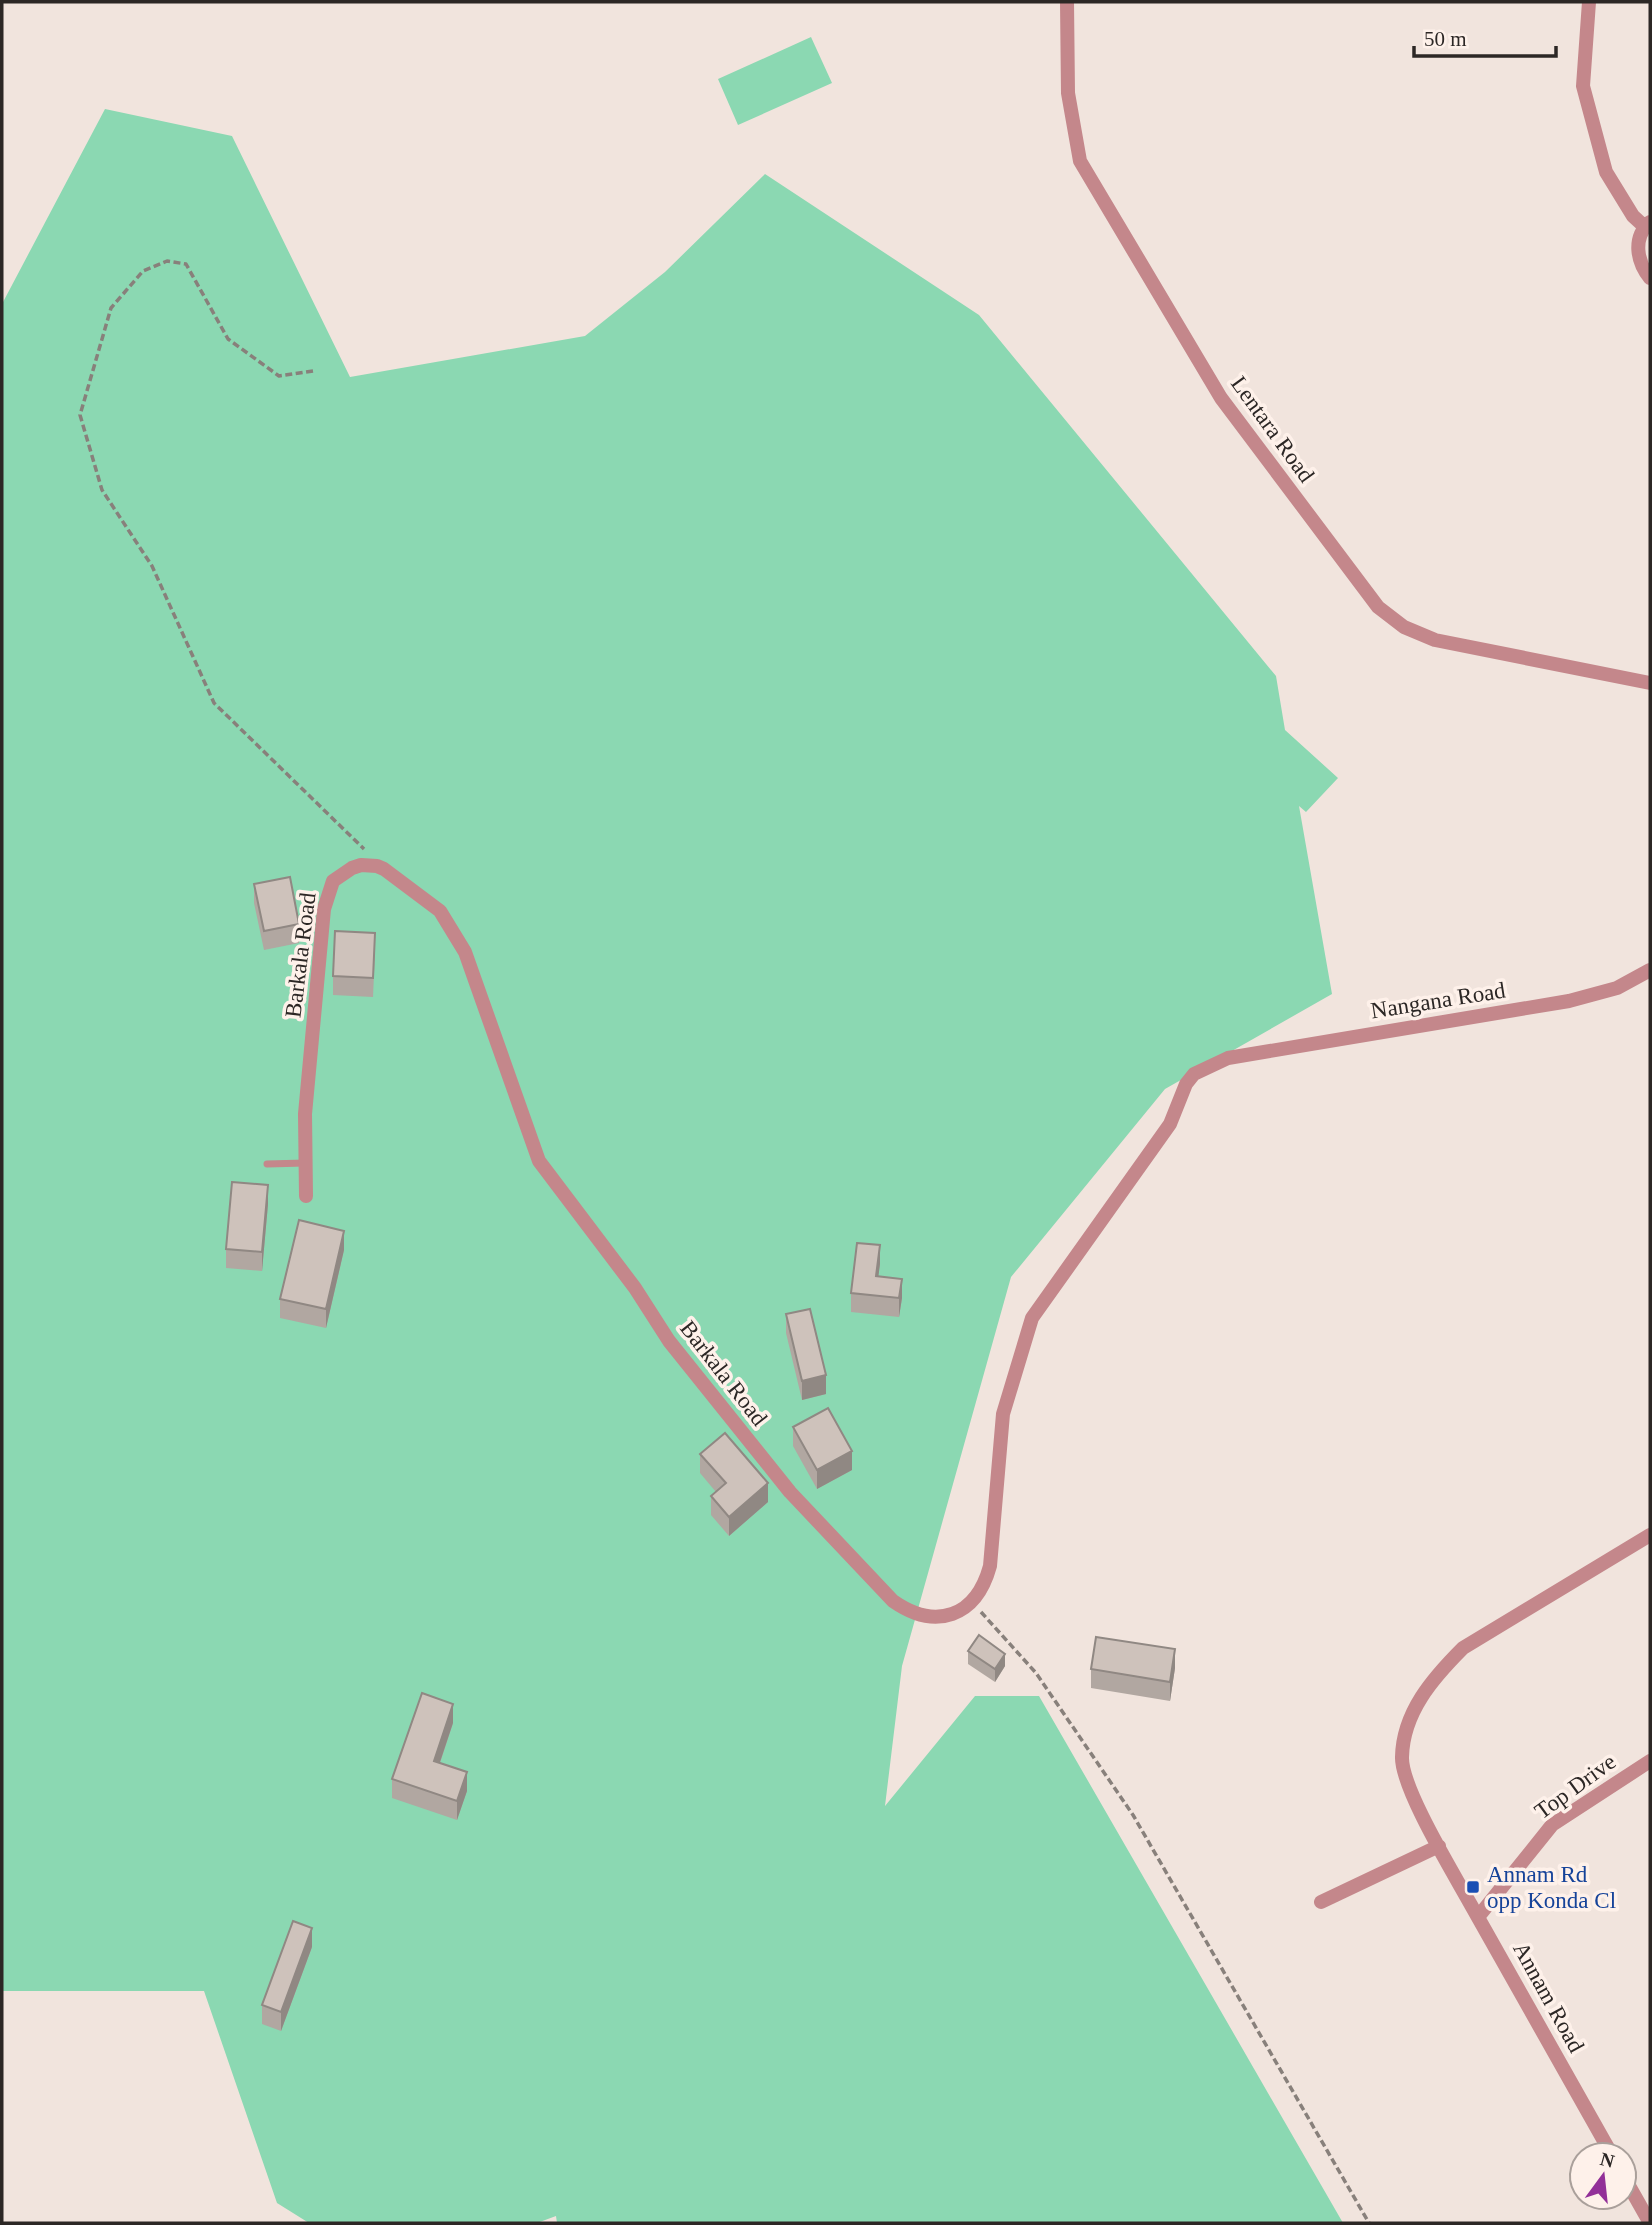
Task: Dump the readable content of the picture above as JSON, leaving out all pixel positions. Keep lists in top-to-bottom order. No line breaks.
{"streets":{"street":["Lentara Road","Barkala Road","Nangana Road","Top Drive","Annam Road"]},"crossings":[["Barkala Road","Nangana Road"],["Top Drive","Annam Road"]],"places":{"transit":["Annam Rd opp Konda Cl"]},"scale_bar":"50 m","north":"top"}
